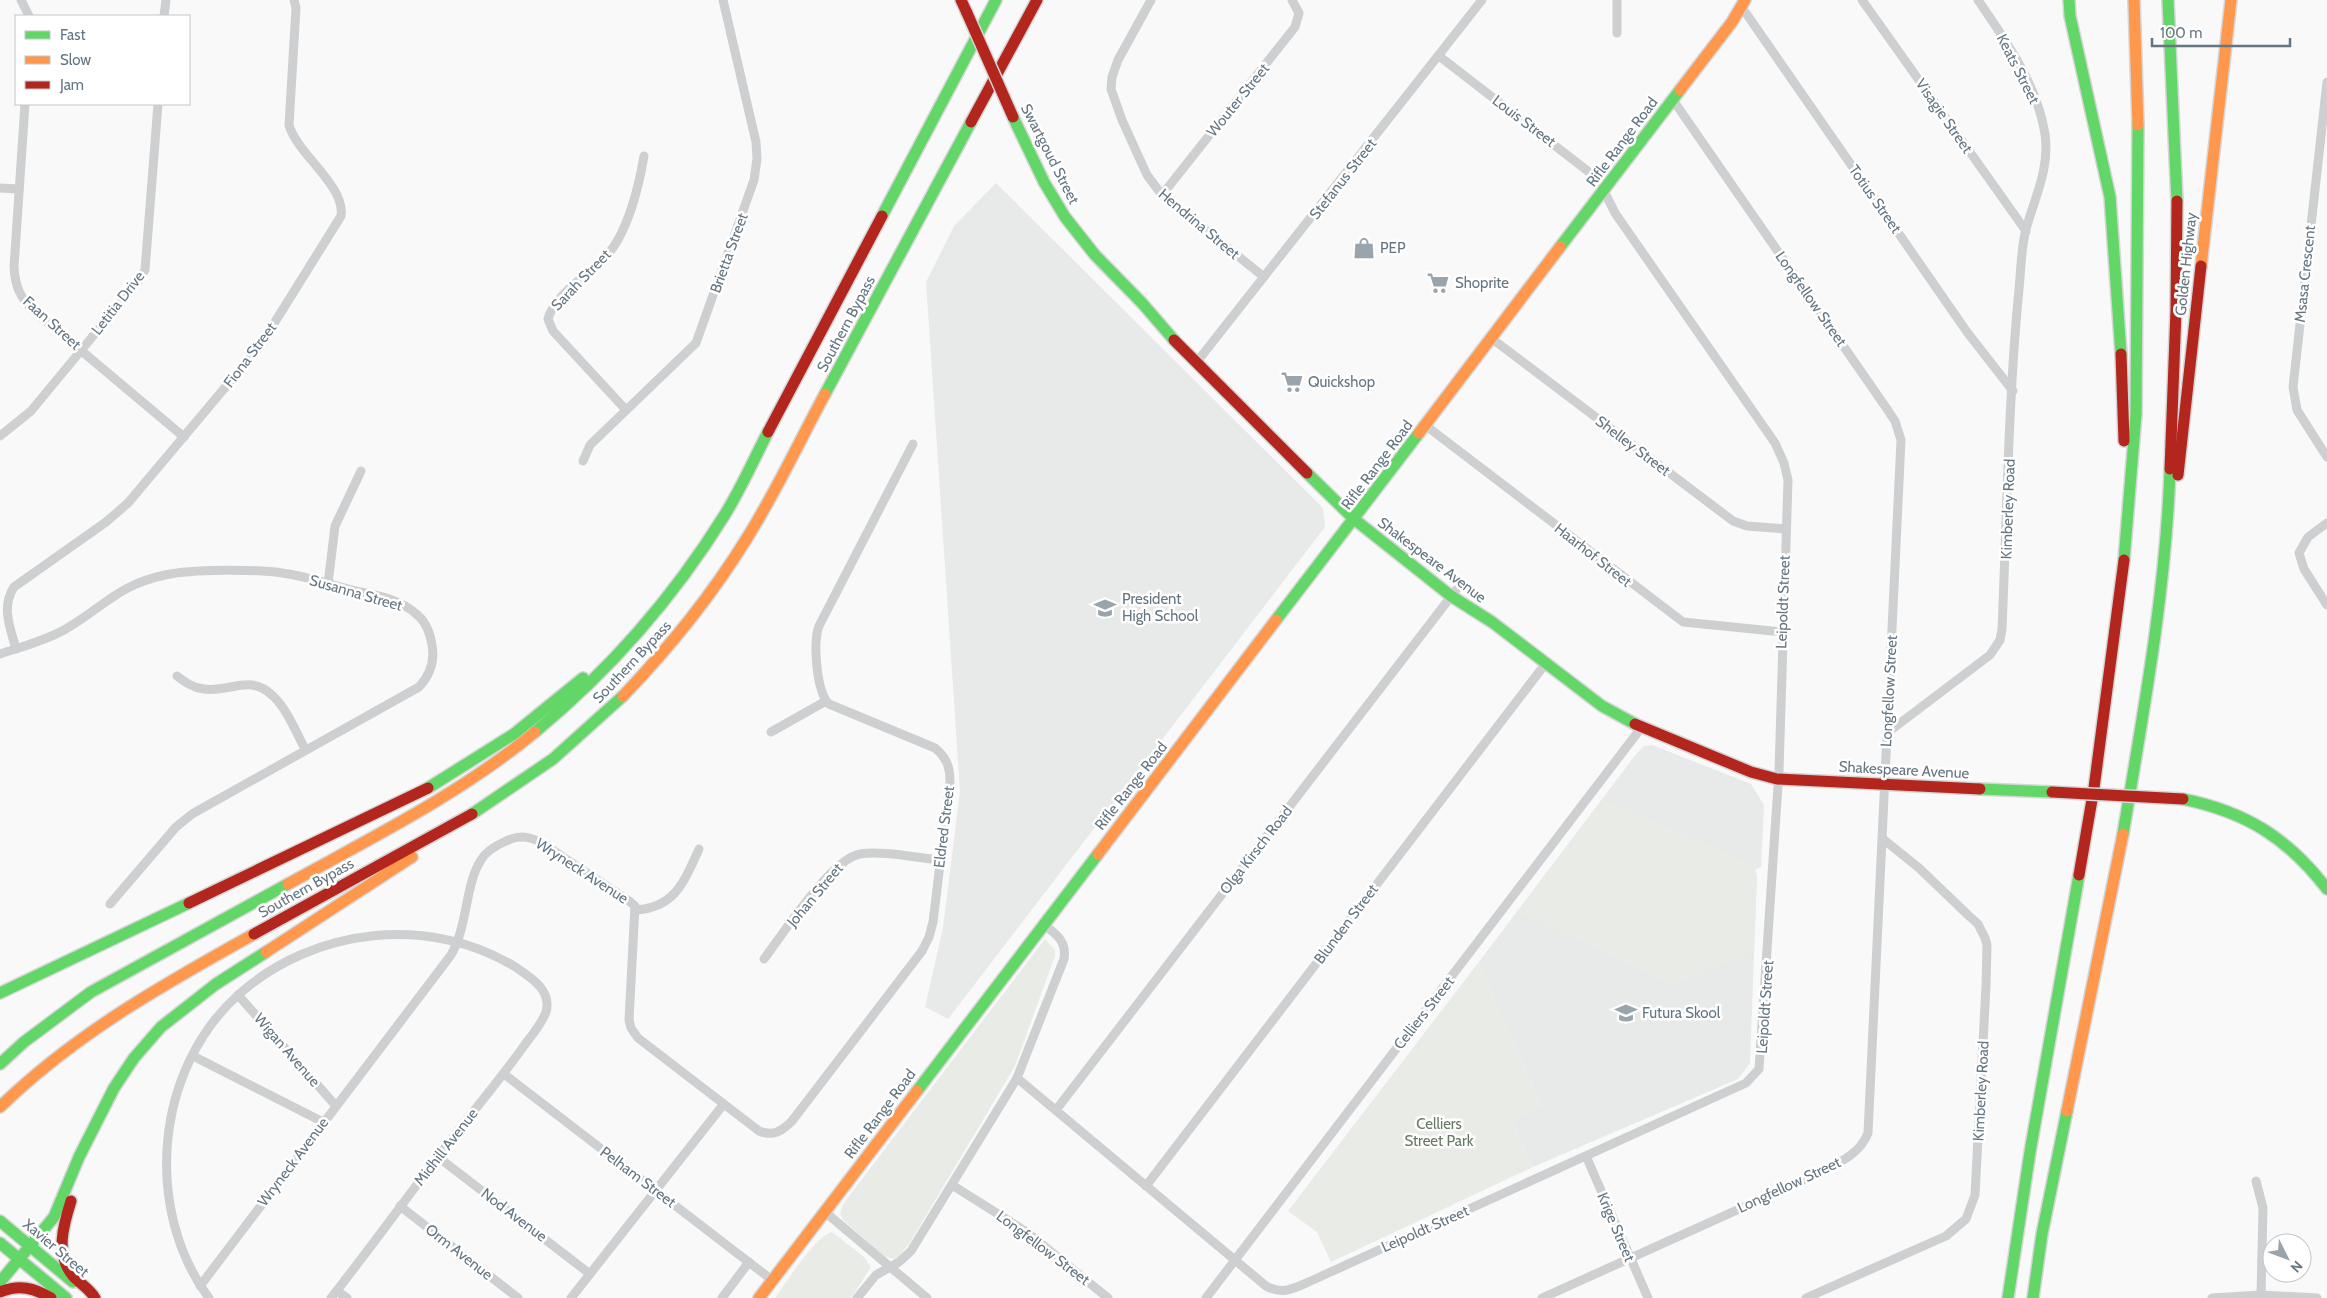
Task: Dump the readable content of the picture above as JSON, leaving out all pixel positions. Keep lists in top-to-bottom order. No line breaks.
{"streets":{"main road":["Rifle Range Road","Swartgoud Street","Golden Highway","Southern Bypass","Shakespeare Avenue","Xavier Street"],"street":["Keats Street","Wouter Street","Visagie Street","Louis Street","Stefanus Street","Totius Street","Hendrina Street","Brietta Street","Msasa Crescent","Sarah Street","Longfellow Street","Letitia Drive","Faan Street","Fiona Street","Shelley Street","Kimberley Road","Haarhof Street","Susanna Street","Leipoldt Street","Eldred Street","Olga Kirsch Road","Wryneck Avenue","Johan Street","Blunden Street","Celliers Street","Wigan Avenue","Midhill Avenue","Pelham Street","Nod Avenue","Krige Street","Orm Avenue"]},"crossings":[["Keats Street","Visagie Street"],["Keats Street","Kimberley Road"],["Wouter Street","Hendrina Street"],["Visagie Street","Kimberley Road"],["Louis Street","Rifle Range Road"],["Louis Street","Stefanus Street"],["Louis Street","Leipoldt Street"],["Rifle Range Road","Swartgoud Street"],["Rifle Range Road","Totius Street"],["Rifle Range Road","Longfellow Street"],["Rifle Range Road","Shelley Street"],["Rifle Range Road","Haarhof Street"],["Rifle Range Road","Shakespeare Avenue"],["Rifle Range Road","Leipoldt Street"],["Rifle Range Road","Pelham Street"],["Swartgoud Street","Stefanus Street"],["Swartgoud Street","Shakespeare Avenue"],["Stefanus Street","Hendrina Street"],["Totius Street","Kimberley Road"],["Brietta Street","Sarah Street"],["Longfellow Street","Kimberley Road"],["Longfellow Street","Shakespeare Avenue"],["Longfellow Street","Krige Street"],["Letitia Drive","Faan Street"],["Faan Street","Fiona Street"],["Fiona Street","Susanna Street"],["Shelley Street","Leipoldt Street"],["Haarhof Street","Leipoldt Street"],["Shakespeare Avenue","Leipoldt Street"],["Shakespeare Avenue","Olga Kirsch Road"],["Shakespeare Avenue","Blunden Street"],["Shakespeare Avenue","Celliers Street"],["Leipoldt Street","Olga Kirsch Road"],["Leipoldt Street","Blunden Street"],["Leipoldt Street","Celliers Street"],["Leipoldt Street","Krige Street"],["Eldred Street","Wryneck Avenue"],["Eldred Street","Johan Street"],["Wryneck Avenue","Wigan Avenue"],["Wryneck Avenue","Midhill Avenue"],["Midhill Avenue","Pelham Street"],["Midhill Avenue","Nod Avenue"],["Midhill Avenue","Orm Avenue"]],"parks":["Celliers Street Park"],"places":{"shop":["PEP"],"supermarket":["Shoprite","Quickshop"],"school or university":["President High School","Futura Skool"]},"legend":["Fast","Slow","Jam"],"scale_bar":"100 m","north":"bottom right"}
